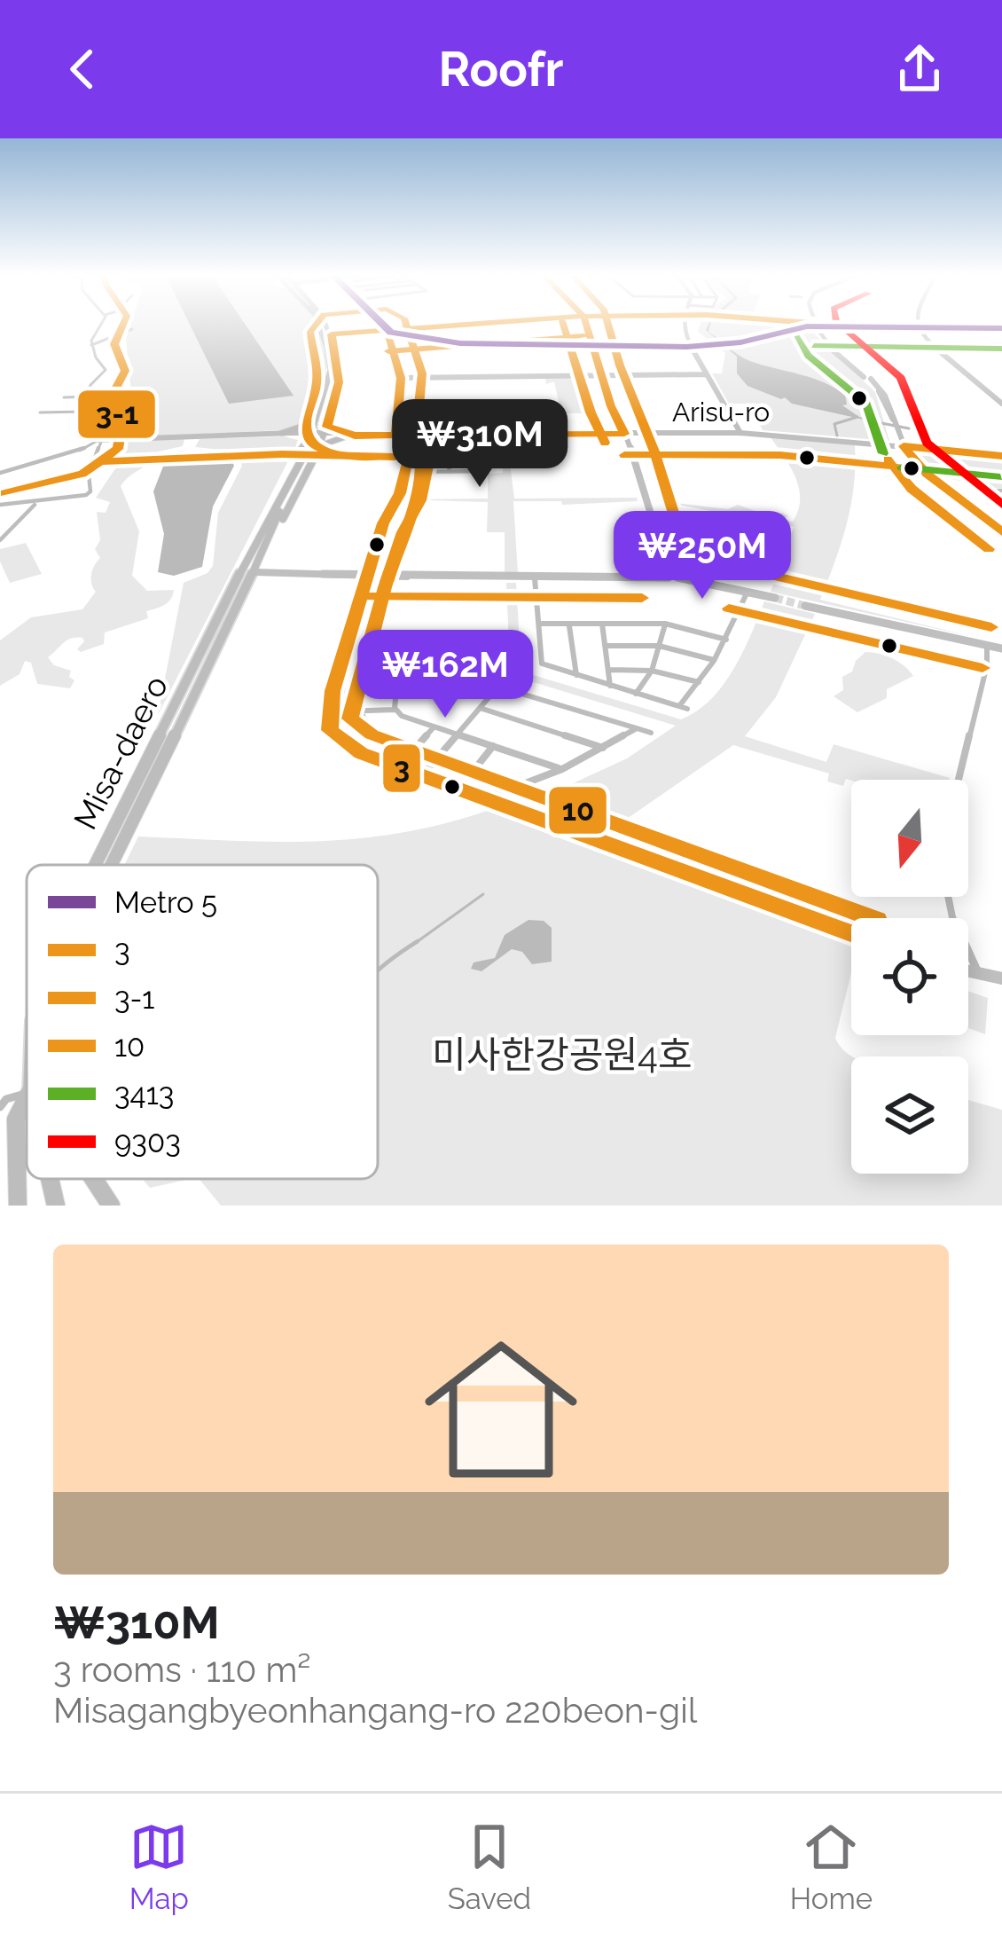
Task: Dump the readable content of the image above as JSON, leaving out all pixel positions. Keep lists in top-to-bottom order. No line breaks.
{"streets":{"main road":["Arisu-ro","Misa-daero"]},"parks":["미사한강공원4호"],"lines":["metro line 5","transit line 3","transit line 3-1","transit line 10","transit line 9303","transit line 3413"],"legend":["Metro 5","3","3-1","10","3413","9303"],"north":"bottom","page":{"header":"Roofr","price":["₩310M","₩250M","₩162M"],"list":[{"name":"₩310M","note":"3 rooms · 110 m² · Misagangbyeonhangang-ro 220beon-gil"}],"tabs":["Map","Saved","Home"]}}
